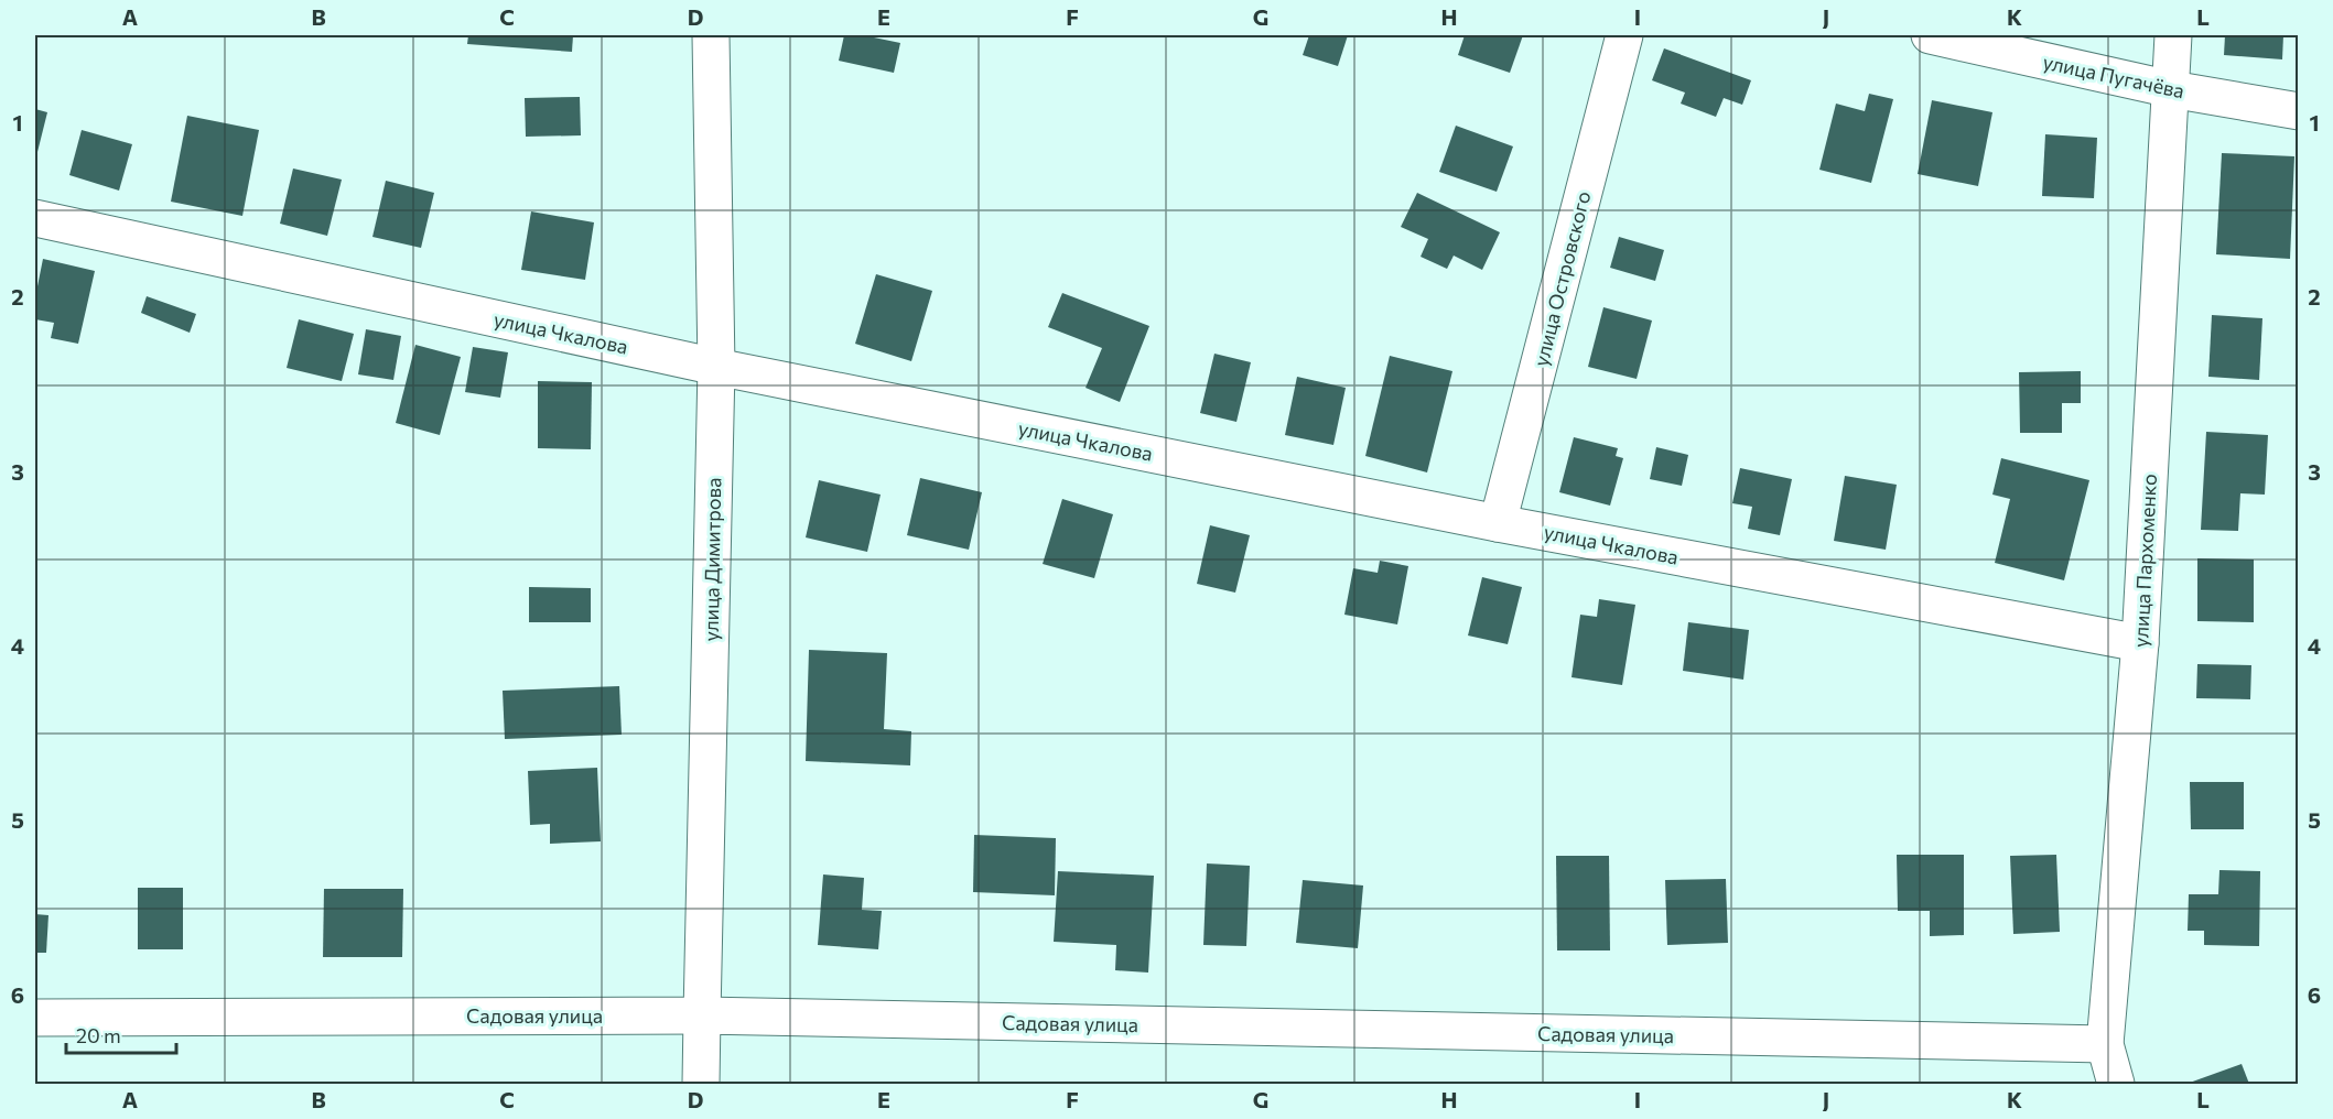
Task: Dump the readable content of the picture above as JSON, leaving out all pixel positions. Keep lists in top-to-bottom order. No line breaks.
{"streets":{"street":["улица Пугачёва","улица Островского","улица Чкалова","улица Димитрова","улица Пархоменко","Садовая улица"]},"crossings":[["улица Пугачёва","улица Пархоменко"],["улица Островского","улица Чкалова"],["улица Чкалова","улица Димитрова"],["улица Чкалова","улица Пархоменко"],["улица Димитрова","Садовая улица"],["улица Пархоменко","Садовая улица"]],"scale_bar":"20 m","grid":{"columns":["A","B","C","D","E","F","G","H","I","J","K","L"],"rows":["1","2","3","4","5","6"]}}
